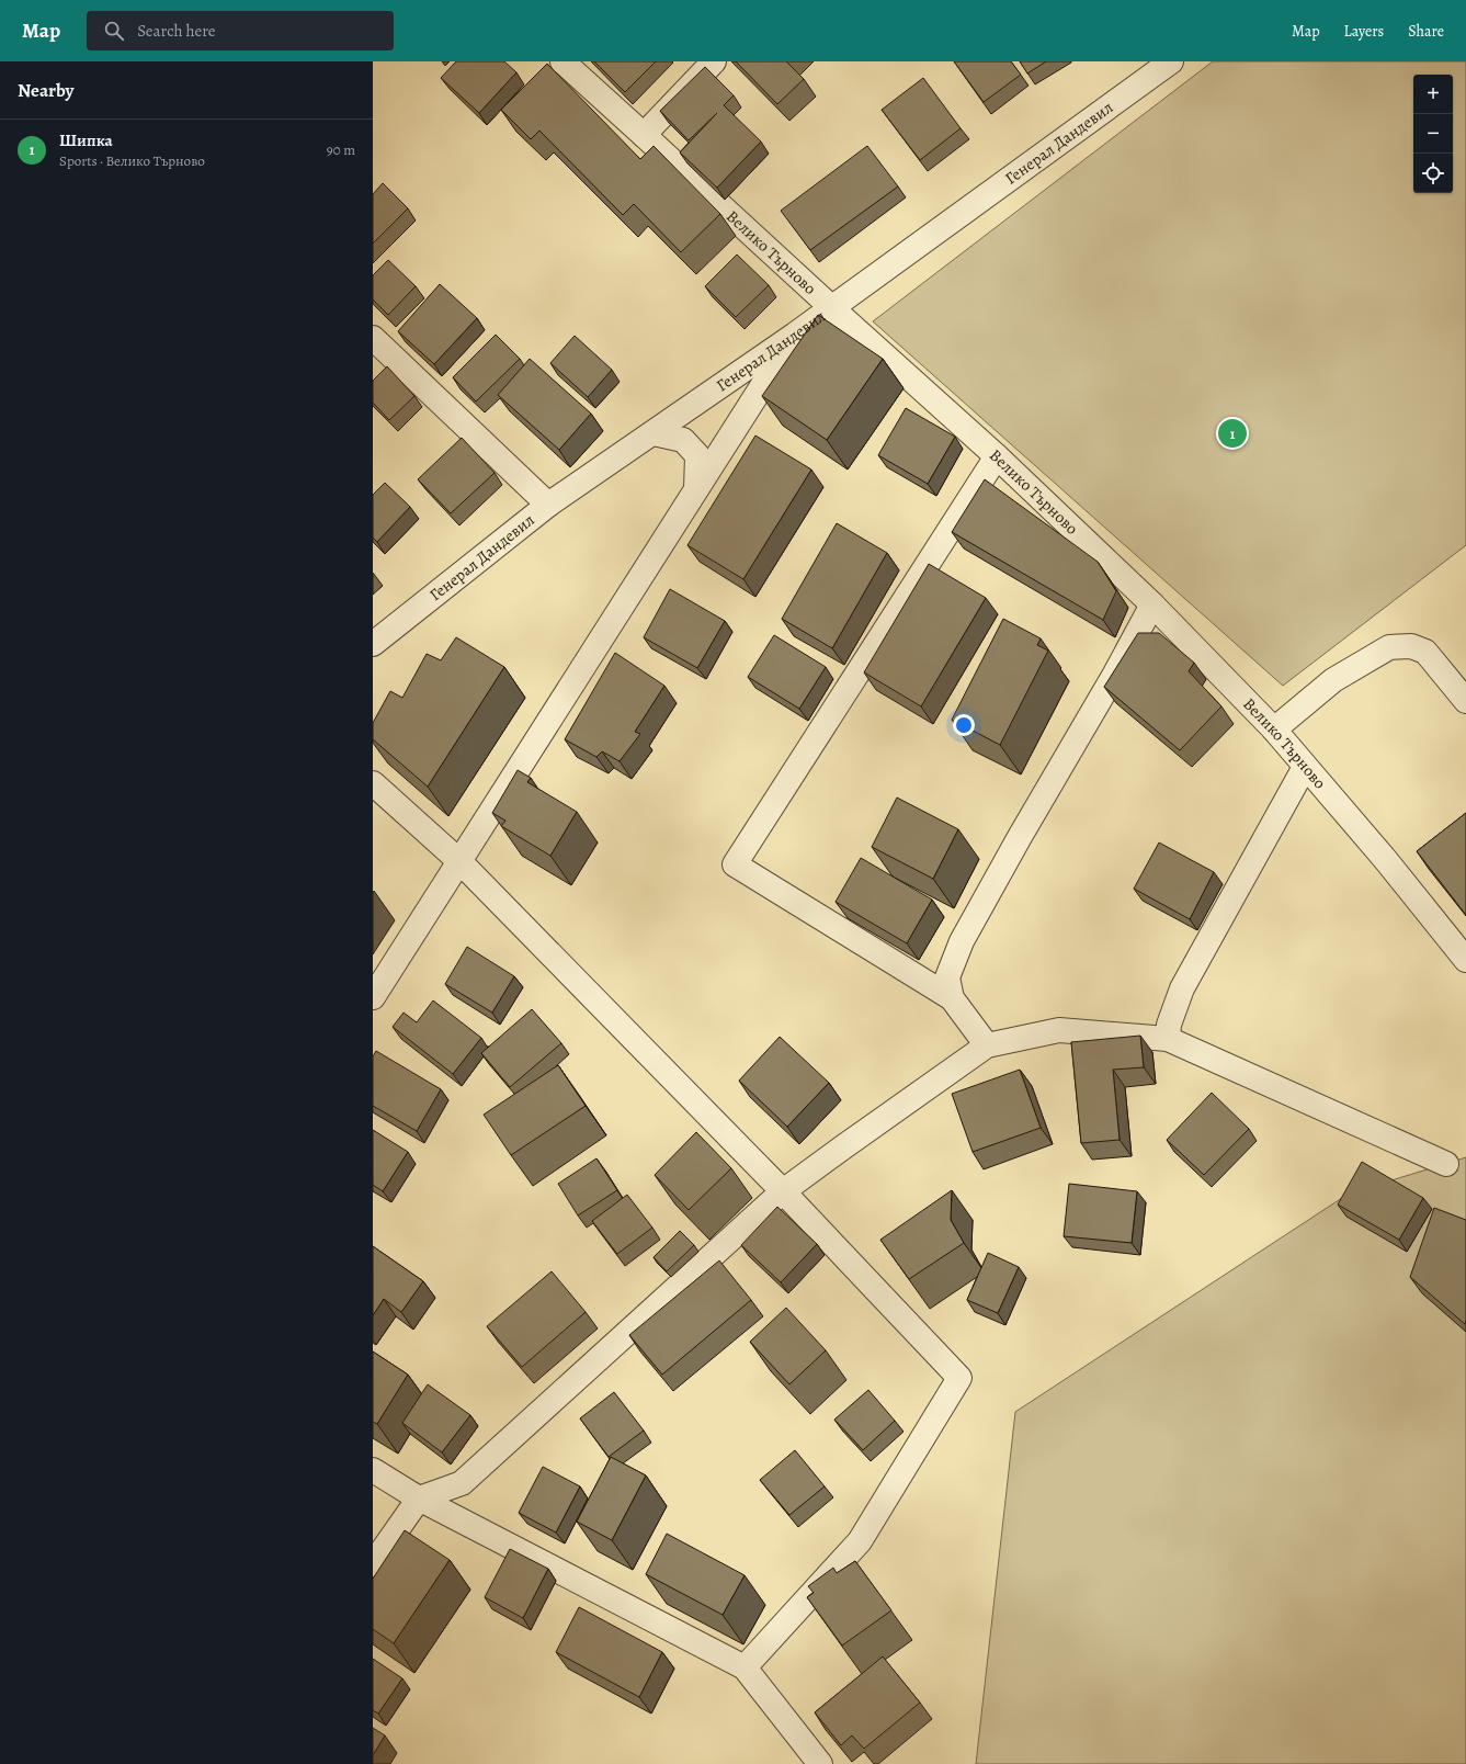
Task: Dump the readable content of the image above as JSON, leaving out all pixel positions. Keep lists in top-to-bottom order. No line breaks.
{"streets":{"street":["Генерал Дандевил","Велико Търново"]},"crossings":[["Генерал Дандевил","Велико Търново"]],"page":{"header":"Map","search":"Search here","nav":["Map","Layers","Share"],"heading":"Nearby","map_buttons":["+","−"],"list":[{"mark":"1","name":"Шипка","note":"Sports · Велико Търново","value":"90 m"}],"pins":"1"}}
